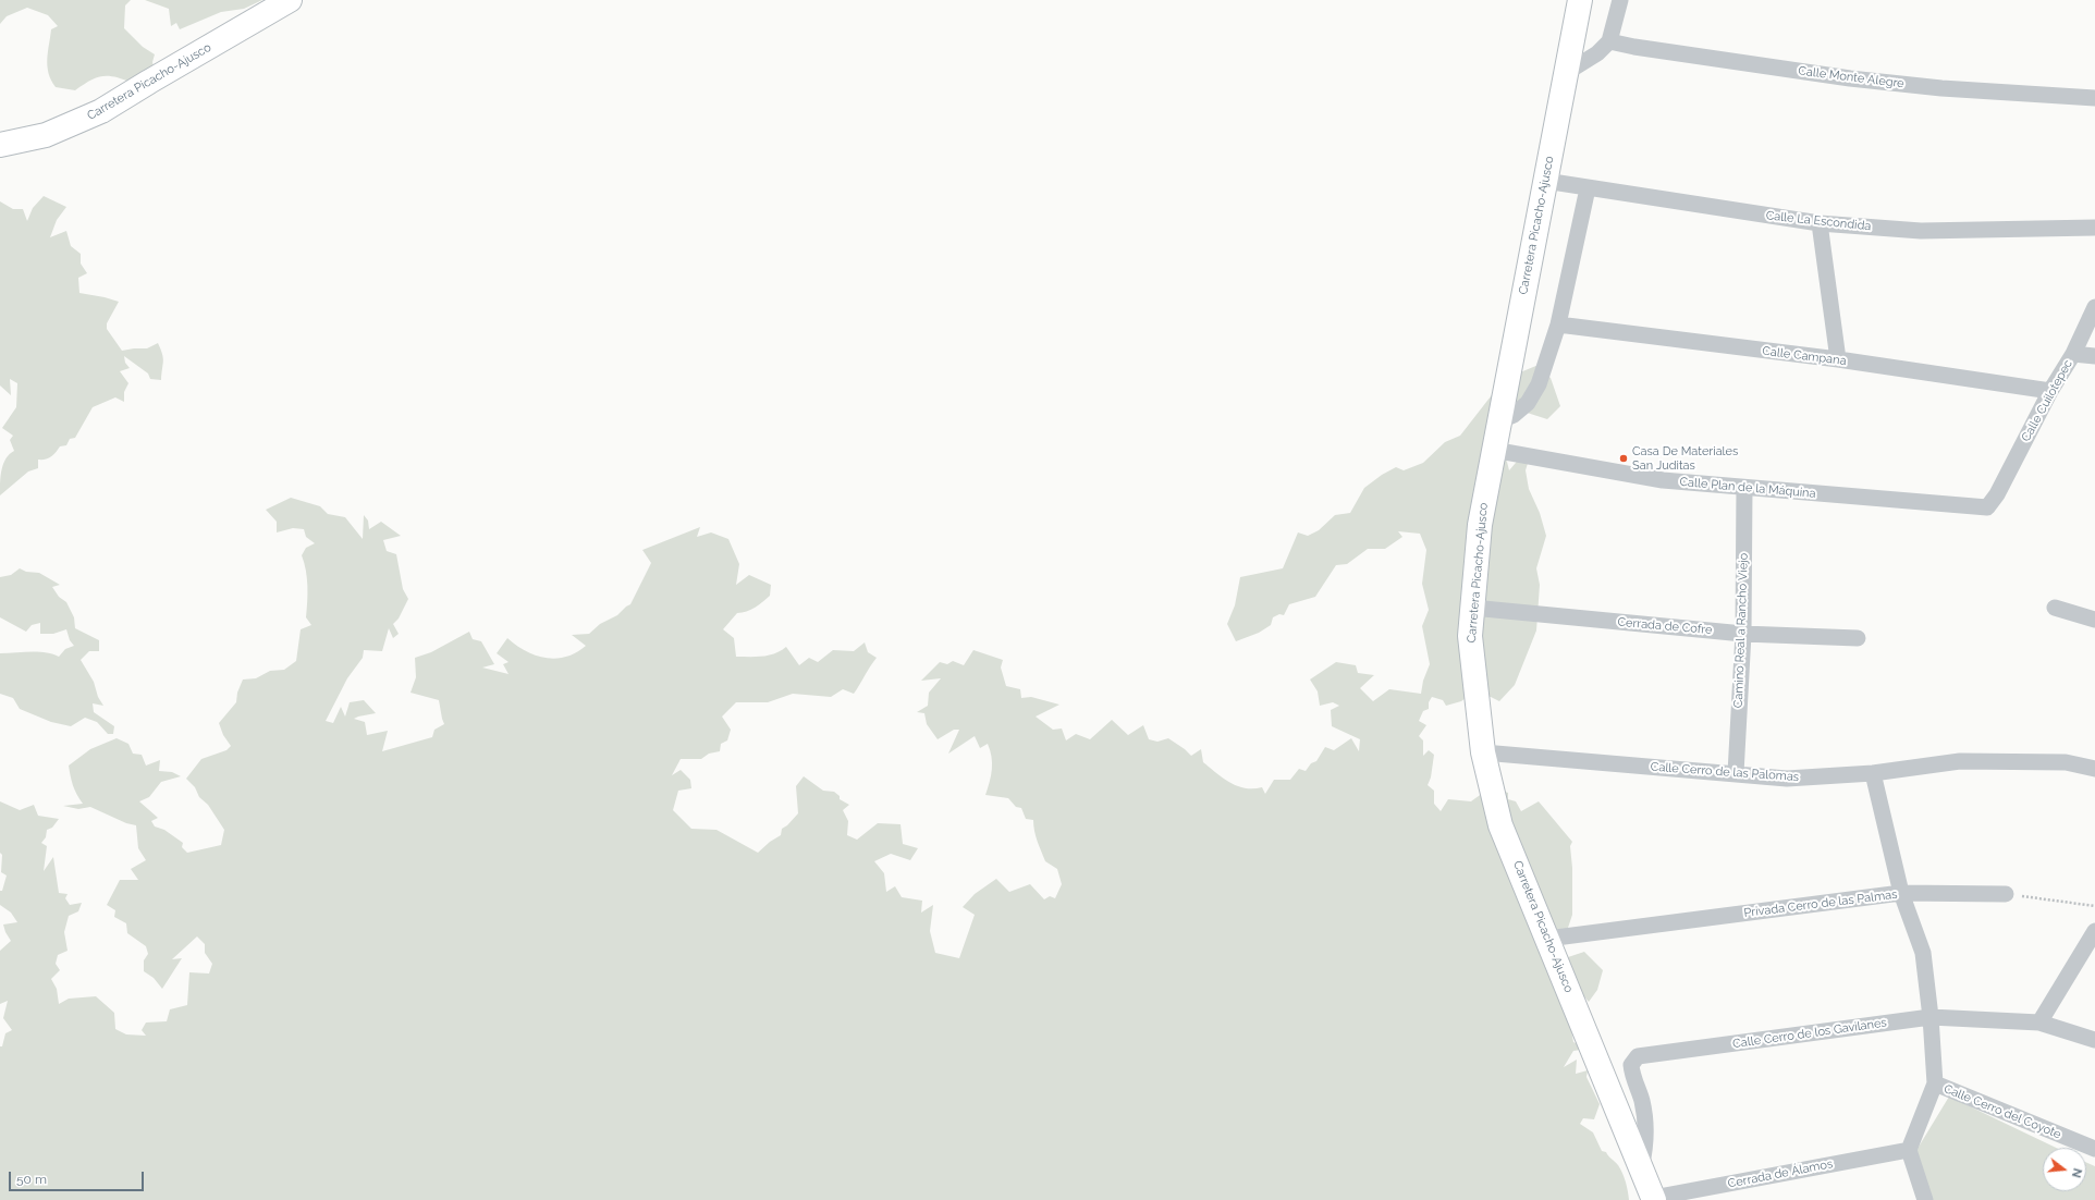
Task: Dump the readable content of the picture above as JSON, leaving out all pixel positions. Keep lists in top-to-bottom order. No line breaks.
{"streets":{"main road":["Carretera Picacho-Ajusco"],"street":["Calle Monte Alegre","Calle La Escondida","Calle Campana","Calle Cuilotepec","Calle Plan de la Máquina","Cerrada de Cofre","Camino Real a Rancho Viejo","Calle Cerro de las Palomas","Privada Cerro de las Palmas","Calle Cerro de los Gavilanes","Calle Cerro del Coyote","Cerrada de Álamos"]},"crossings":[["Carretera Picacho-Ajusco","Calle La Escondida"],["Carretera Picacho-Ajusco","Calle Plan de la Máquina"],["Carretera Picacho-Ajusco","Cerrada de Cofre"],["Carretera Picacho-Ajusco","Calle Cerro de las Palomas"],["Carretera Picacho-Ajusco","Privada Cerro de las Palmas"],["Carretera Picacho-Ajusco","Calle Cerro de los Gavilanes"],["Carretera Picacho-Ajusco","Cerrada de Álamos"],["Calle Campana","Calle Cuilotepec"],["Calle Cuilotepec","Calle Plan de la Máquina"],["Calle Plan de la Máquina","Camino Real a Rancho Viejo"],["Cerrada de Cofre","Camino Real a Rancho Viejo"],["Camino Real a Rancho Viejo","Calle Cerro de las Palomas"]],"places":["Casa De Materiales San Juditas"],"scale_bar":"50 m","north":"right"}
